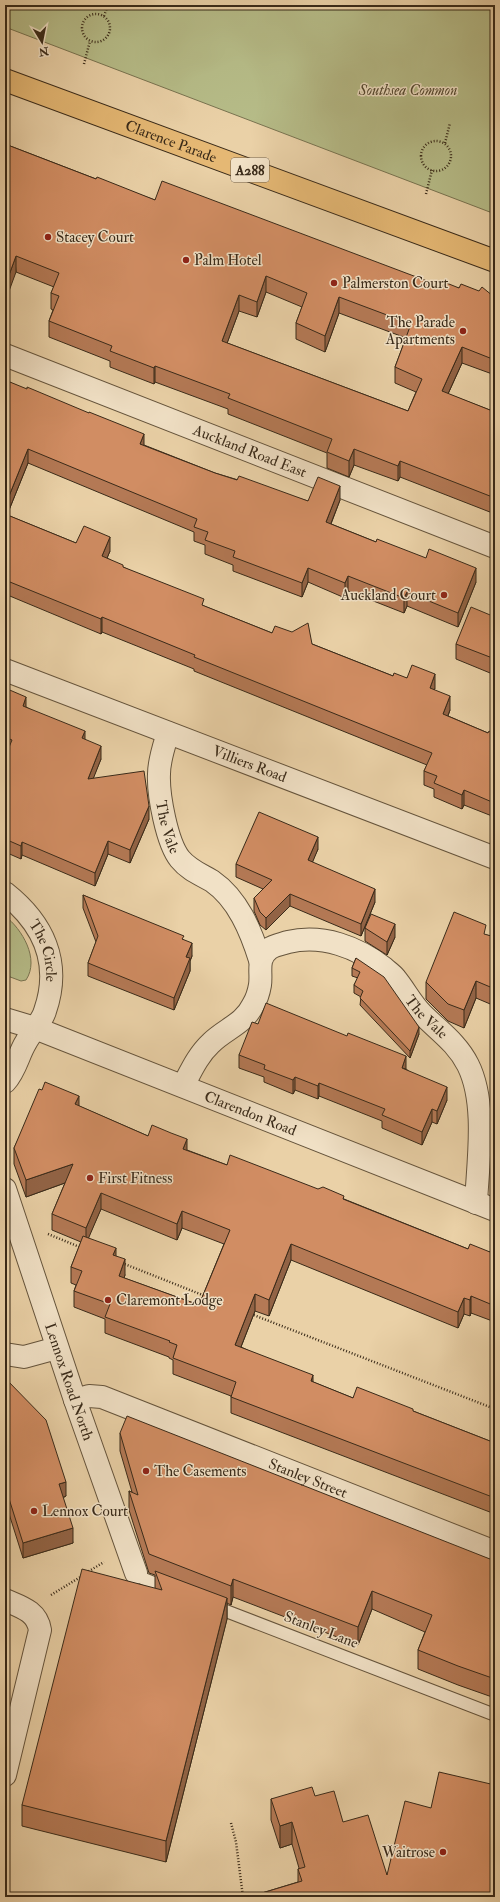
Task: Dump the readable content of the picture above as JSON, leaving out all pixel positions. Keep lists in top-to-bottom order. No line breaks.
{"streets":{"main road":["Clarence Parade","A288"],"street":["Auckland Road East","Villiers Road","The Vale","The Circle","Clarendon Road","Lennox Road North","Stanley Street"],"lane":["Stanley Lane"]},"crossings":[["Villiers Road","The Vale"],["The Vale","Clarendon Road"],["The Circle","Clarendon Road"],["Lennox Road North","Stanley Street"]],"parks":["Southsea Common"],"places":["Stacey Court","Palm Hotel","Palmerston Court","The Parade Apartments","Auckland Court","First Fitness","Claremont Lodge","The Casements","Lennox Court","Waitrose"],"north":"bottom"}
